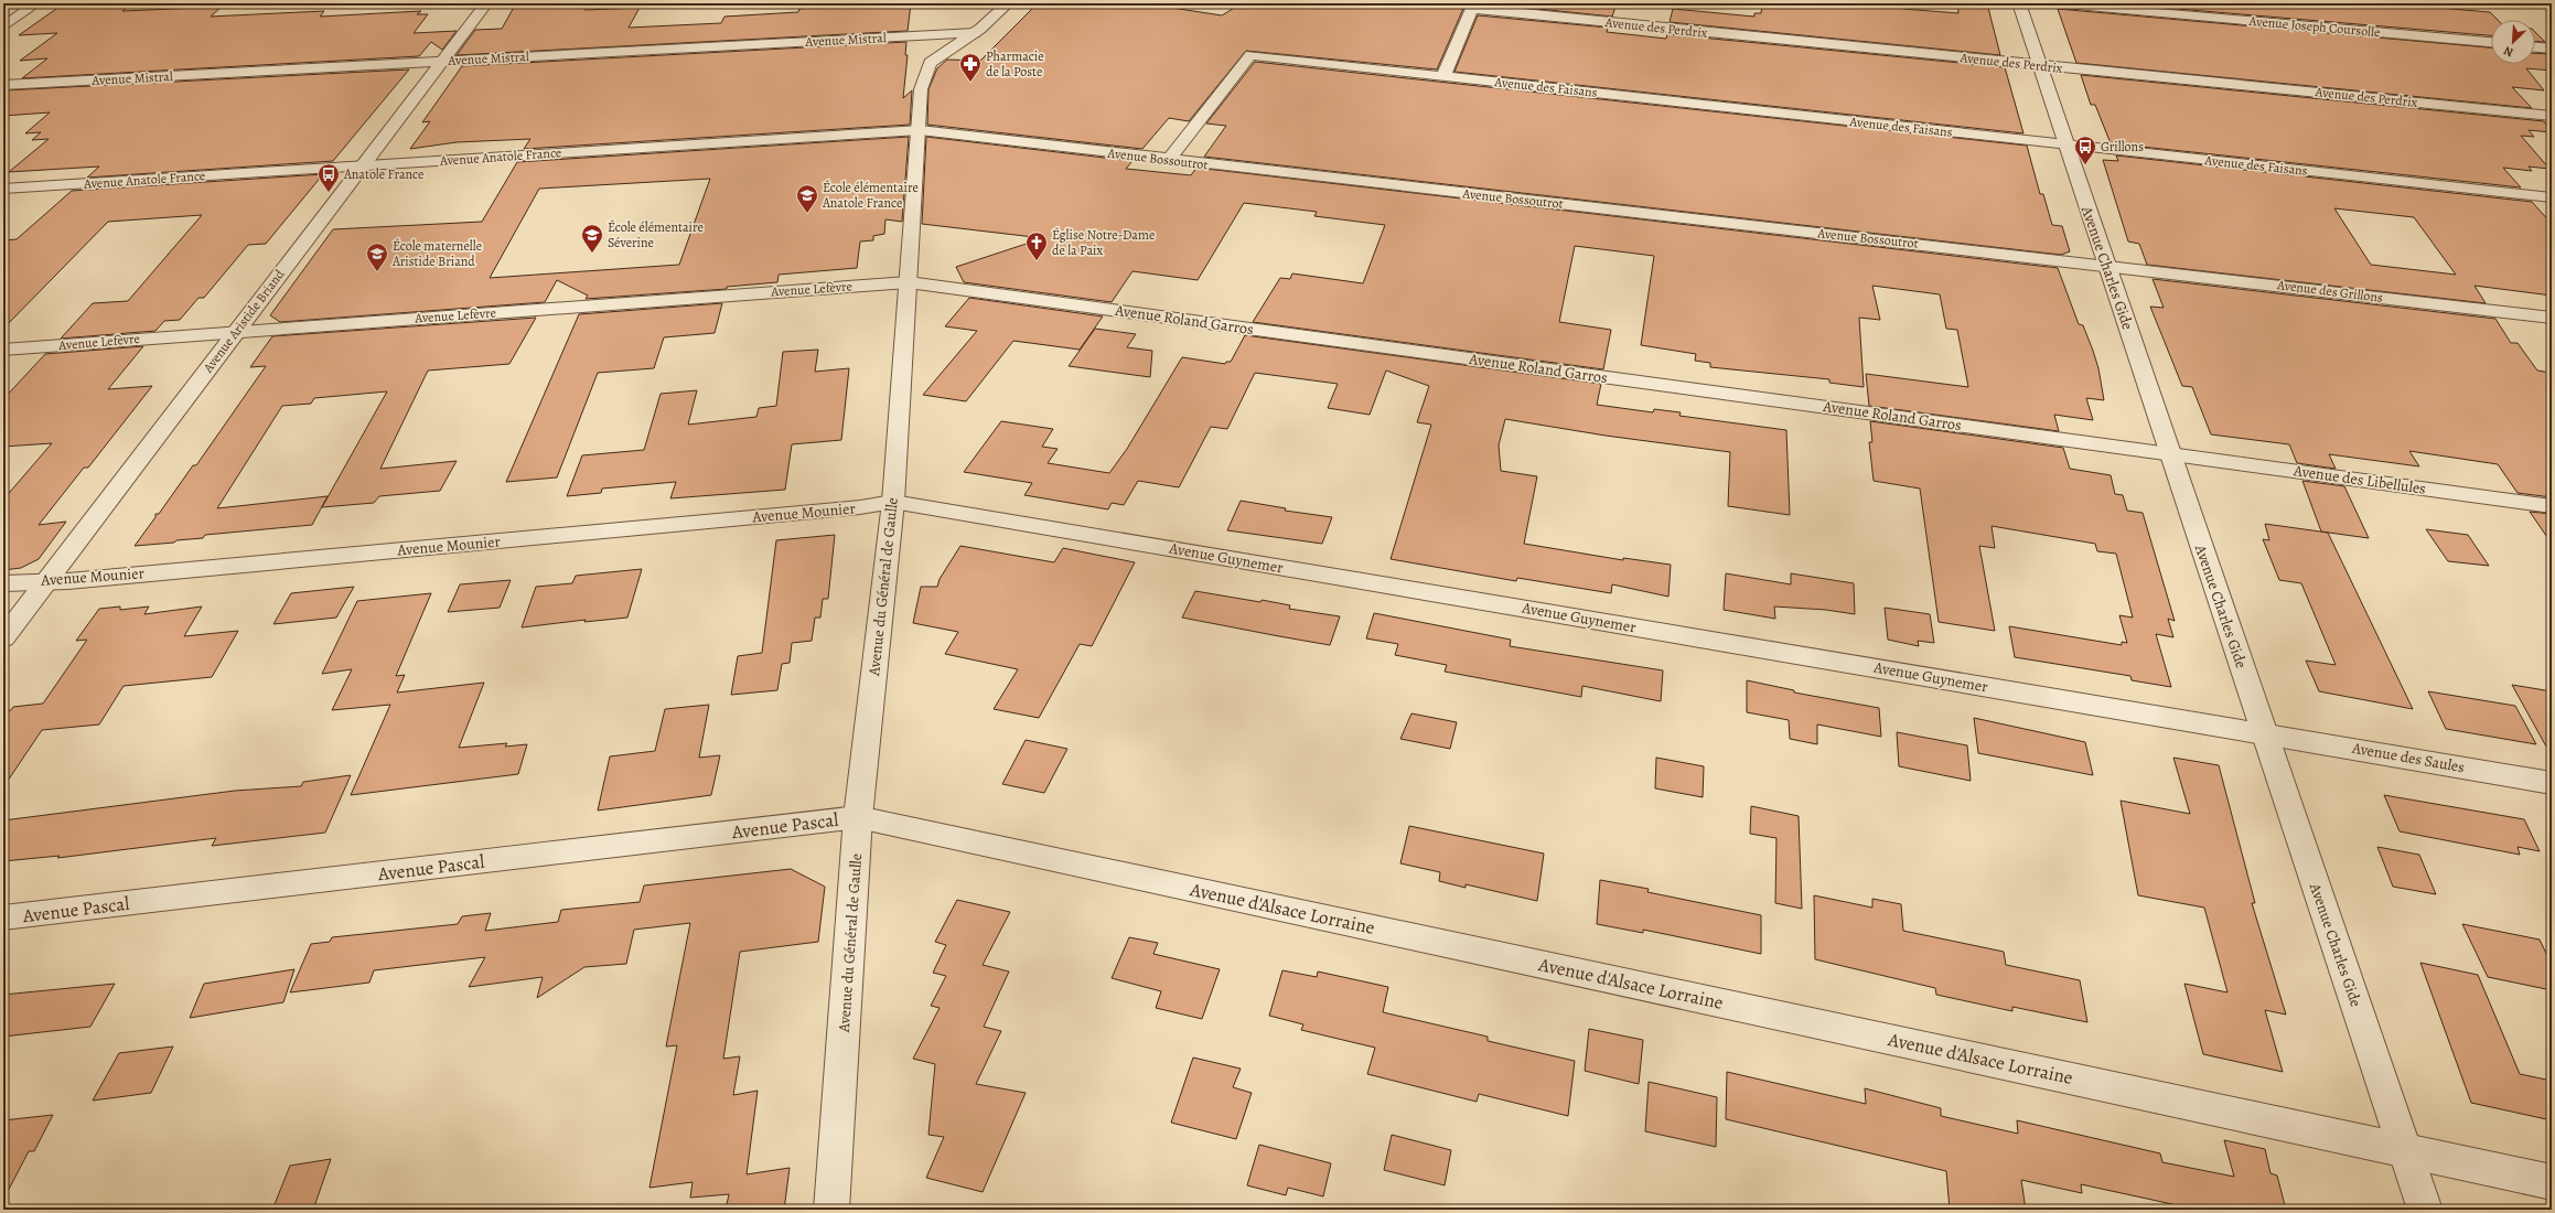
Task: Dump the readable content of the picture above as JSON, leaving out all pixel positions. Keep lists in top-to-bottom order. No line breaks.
{"streets":{"street":["Avenue Joseph Coursolle","Avenue des Perdrix","Avenue Mistral","Avenue des Faisans","Avenue Anatole France","Avenue Bossoutrot","Avenue Charles Gide","Avenue Lefèvre","Avenue des Grillons","Avenue Roland Garros","Avenue Aristide Briand","Avenue des Libellules","Avenue Mounier","Avenue Guynemer","Avenue du Général de Gaulle","Avenue des Saules","Avenue Pascal","Avenue d'Alsace Lorraine"]},"crossings":[["Avenue des Perdrix","Avenue Charles Gide"],["Avenue Mistral","Avenue Aristide Briand"],["Avenue Mistral","Avenue du Général de Gaulle"],["Avenue des Faisans","Avenue Bossoutrot"],["Avenue des Faisans","Avenue Charles Gide"],["Avenue Anatole France","Avenue Bossoutrot"],["Avenue Anatole France","Avenue Aristide Briand"],["Avenue Anatole France","Avenue du Général de Gaulle"],["Avenue Bossoutrot","Avenue Charles Gide"],["Avenue Bossoutrot","Avenue des Grillons"],["Avenue Bossoutrot","Avenue du Général de Gaulle"],["Avenue Charles Gide","Avenue des Grillons"],["Avenue Charles Gide","Avenue Roland Garros"],["Avenue Charles Gide","Avenue des Libellules"],["Avenue Charles Gide","Avenue Guynemer"],["Avenue Charles Gide","Avenue des Saules"],["Avenue Charles Gide","Avenue d'Alsace Lorraine"],["Avenue Lefèvre","Avenue Roland Garros"],["Avenue Lefèvre","Avenue Aristide Briand"],["Avenue Lefèvre","Avenue du Général de Gaulle"],["Avenue Roland Garros","Avenue des Libellules"],["Avenue Roland Garros","Avenue du Général de Gaulle"],["Avenue Aristide Briand","Avenue Mounier"],["Avenue Mounier","Avenue Guynemer"],["Avenue Mounier","Avenue du Général de Gaulle"],["Avenue Guynemer","Avenue du Général de Gaulle"],["Avenue Guynemer","Avenue des Saules"],["Avenue du Général de Gaulle","Avenue Pascal"],["Avenue du Général de Gaulle","Avenue d'Alsace Lorraine"],["Avenue Pascal","Avenue d'Alsace Lorraine"]],"places":{"pharmacy":["Pharmacie de la Poste"],"bus stop":["Grillons","Anatole France"],"school or university":["École élémentaire Anatole France","École élémentaire Séverine","École maternelle Aristide Briand"],"church":["Église Notre-Dame de la Paix"]},"north":"bottom left"}
